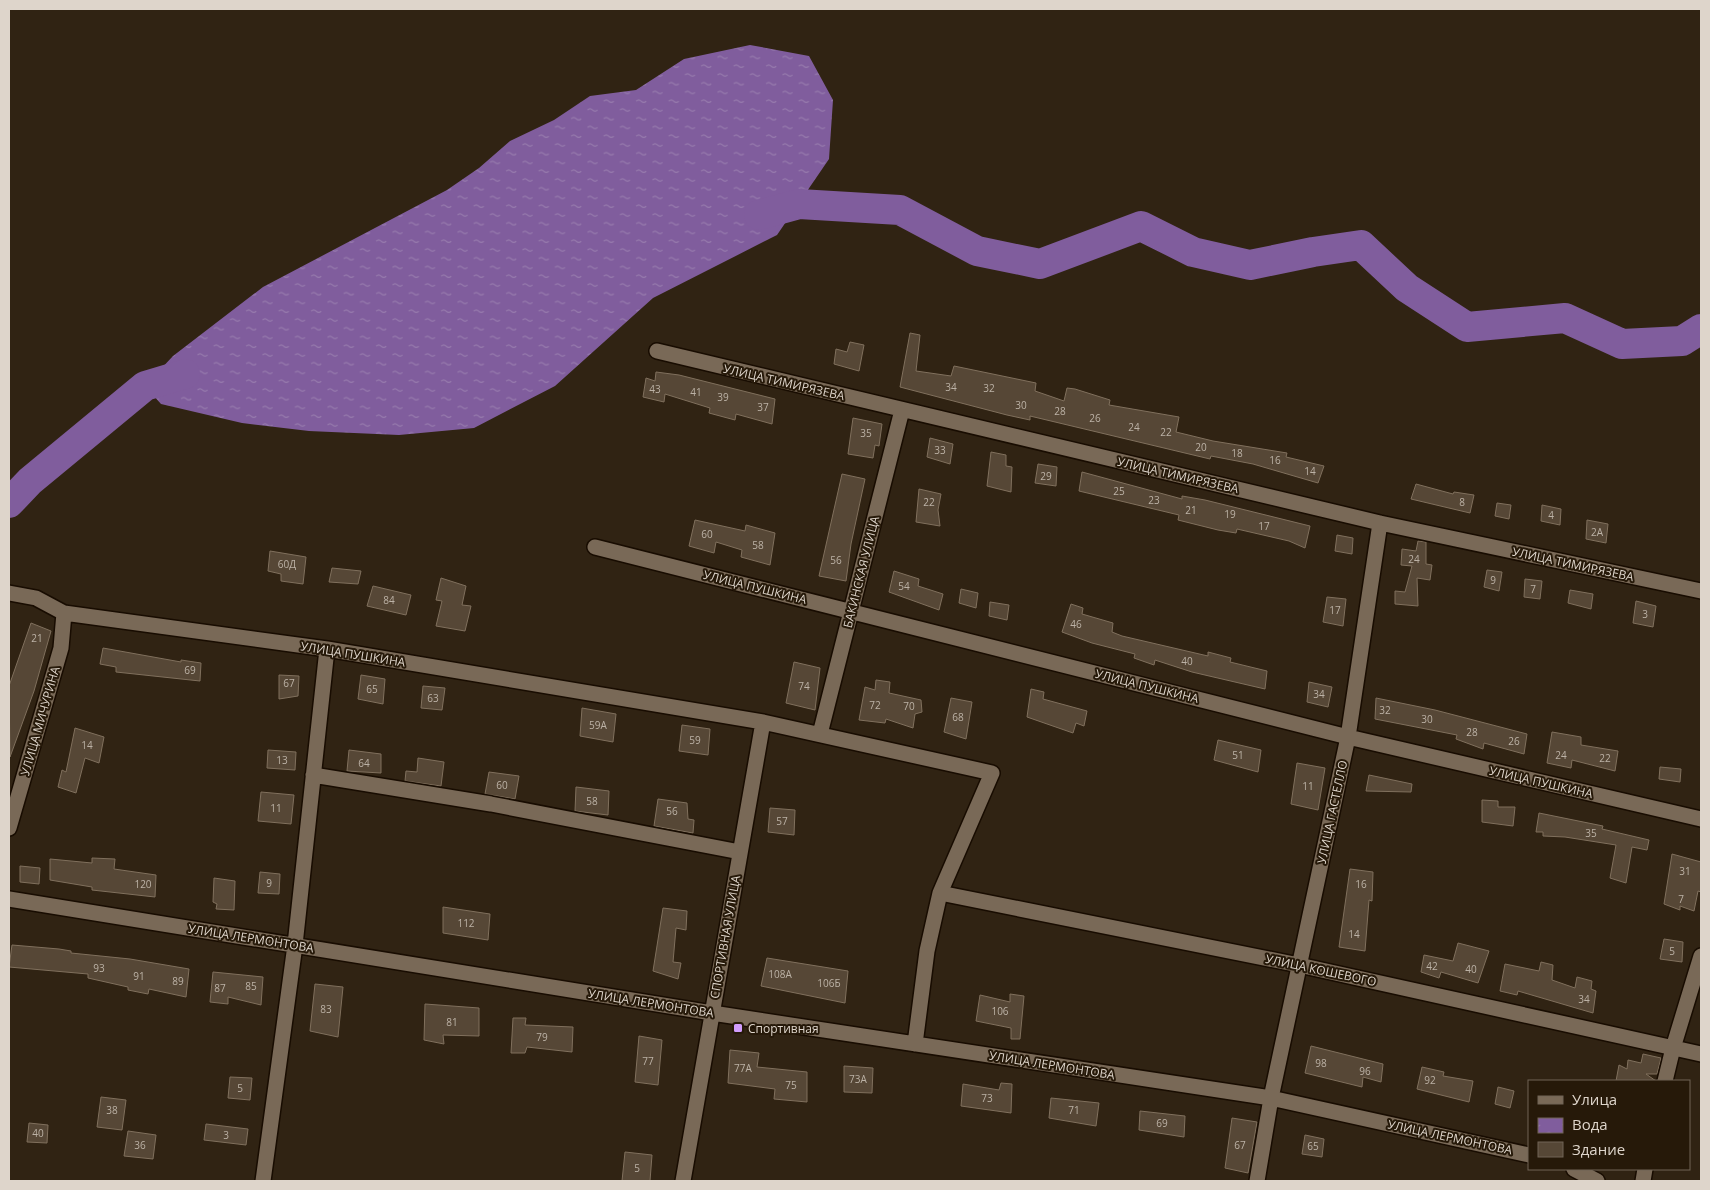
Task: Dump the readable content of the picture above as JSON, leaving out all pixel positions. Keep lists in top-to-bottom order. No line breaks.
{"streets":{"street":["УЛИЦА ТИМИРЯЗЕВА","БАКИНСКАЯ УЛИЦА","УЛИЦА ПУШКИНА","УЛИЦА МИЧУРИНА","УЛИЦА ГАСТЕЛЛО","СПОРТИВНАЯ УЛИЦА","УЛИЦА ЛЕРМОНТОВА","УЛИЦА КОШЕВОГО"]},"crossings":[["УЛИЦА ТИМИРЯЗЕВА","БАКИНСКАЯ УЛИЦА"],["УЛИЦА ТИМИРЯЗЕВА","УЛИЦА ГАСТЕЛЛО"],["БАКИНСКАЯ УЛИЦА","УЛИЦА ПУШКИНА"],["УЛИЦА ПУШКИНА","УЛИЦА МИЧУРИНА"],["УЛИЦА ПУШКИНА","УЛИЦА ГАСТЕЛЛО"],["УЛИЦА ПУШКИНА","СПОРТИВНАЯ УЛИЦА"],["УЛИЦА ПУШКИНА","УЛИЦА КОШЕВОГО"],["УЛИЦА ГАСТЕЛЛО","УЛИЦА ЛЕРМОНТОВА"],["УЛИЦА ГАСТЕЛЛО","УЛИЦА КОШЕВОГО"],["СПОРТИВНАЯ УЛИЦА","УЛИЦА ЛЕРМОНТОВА"]],"places":{"transit":["Спортивная"]},"house_numbers":["34","32","43","41","39","30","37","28","26","24","22","35","20","33","18","16","14","29","25","23","22","8","21","19","4","17","2А","60","58","24","56","60Д","9","54","7","84","17","3","46","21","40","69","67","74","65","34","63","72","70","32","68","30","59А","28","59","26","14","51","24","22","13","64","60","11","58","11","56","57","35","31","9","120","16","7","112","14","5","42","93","40","108А","91","89","106Б","85","87","34","83","106","81","79","77","98","77А","96","73А","92","75","5","73","38","71","69","40","3","36","67","65","5"],"legend":["Улица","Вода","Здание"]}
